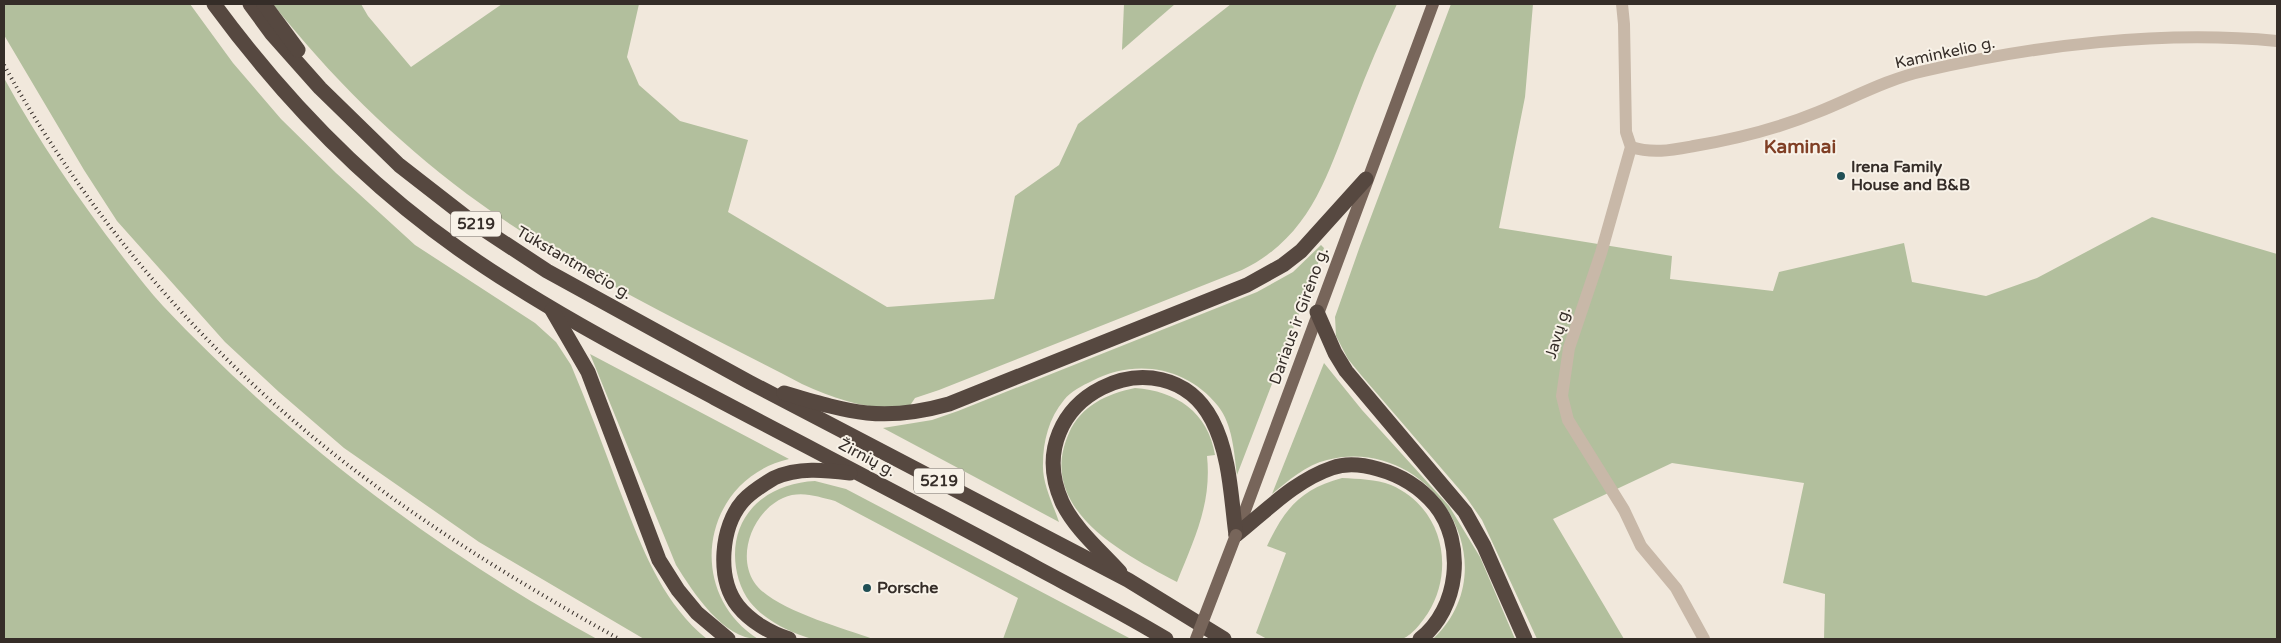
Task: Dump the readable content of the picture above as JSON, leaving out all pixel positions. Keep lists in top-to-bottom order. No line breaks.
{"streets":{"highway":["5219","Tūkstantmečio g.","Žirnių g."],"main road":["Dariaus ir Girėno g."],"street":["Kaminkelio g.","Javų g."]},"crossings":[["Kaminkelio g.","Javų g."],["5219","Žirnių g."],["Tūkstantmečio g.","Žirnių g."]],"districts":["Kaminai"],"places":["Irena Family House and B&B","Porsche"]}
